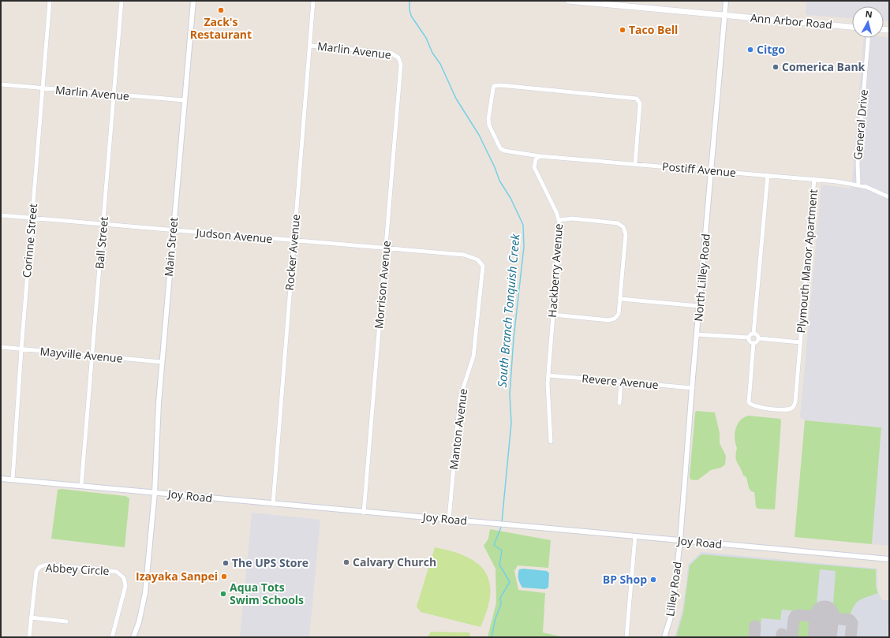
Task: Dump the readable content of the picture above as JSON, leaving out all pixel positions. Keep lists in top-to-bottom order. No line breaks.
{"streets":{"main road":["Ann Arbor Road"],"street":["Marlin Avenue","General Drive","Postiff Avenue","Judson Avenue","Corinne Street","Ball Street","Main Street","Rocker Avenue","Plymouth Manor Apartment","Hackberry Avenue","North Lilley Road","Morrison Avenue","Mayville Avenue","Revere Avenue","Manton Avenue","Joy Road","Abbey Circle","Lilley Road"]},"crossings":[["Ann Arbor Road","North Lilley Road"],["Marlin Avenue","Corinne Street"],["Marlin Avenue","Ball Street"],["Marlin Avenue","Main Street"],["Marlin Avenue","Rocker Avenue"],["Marlin Avenue","Morrison Avenue"],["General Drive","Postiff Avenue"],["Postiff Avenue","Plymouth Manor Apartment"],["Postiff Avenue","Hackberry Avenue"],["Postiff Avenue","North Lilley Road"],["Judson Avenue","Corinne Street"],["Judson Avenue","Ball Street"],["Judson Avenue","Main Street"],["Judson Avenue","Rocker Avenue"],["Judson Avenue","Morrison Avenue"],["Judson Avenue","Manton Avenue"],["Corinne Street","Mayville Avenue"],["Corinne Street","Joy Road"],["Ball Street","Mayville Avenue"],["Ball Street","Joy Road"],["Main Street","Mayville Avenue"],["Main Street","Joy Road"],["Rocker Avenue","Joy Road"],["Hackberry Avenue","Revere Avenue"],["North Lilley Road","Revere Avenue"],["North Lilley Road","Joy Road"],["North Lilley Road","Lilley Road"],["Morrison Avenue","Joy Road"],["Manton Avenue","Joy Road"],["Joy Road","Lilley Road"]],"water":["South Branch Tonquish Creek"],"places":["Zack's Restaurant","Taco Bell","Citgo","Comerica Bank","Calvary Church","The UPS Store","Izayaka Sanpei","BP Shop","Aqua Tots Swim Schools"],"north":"top"}
